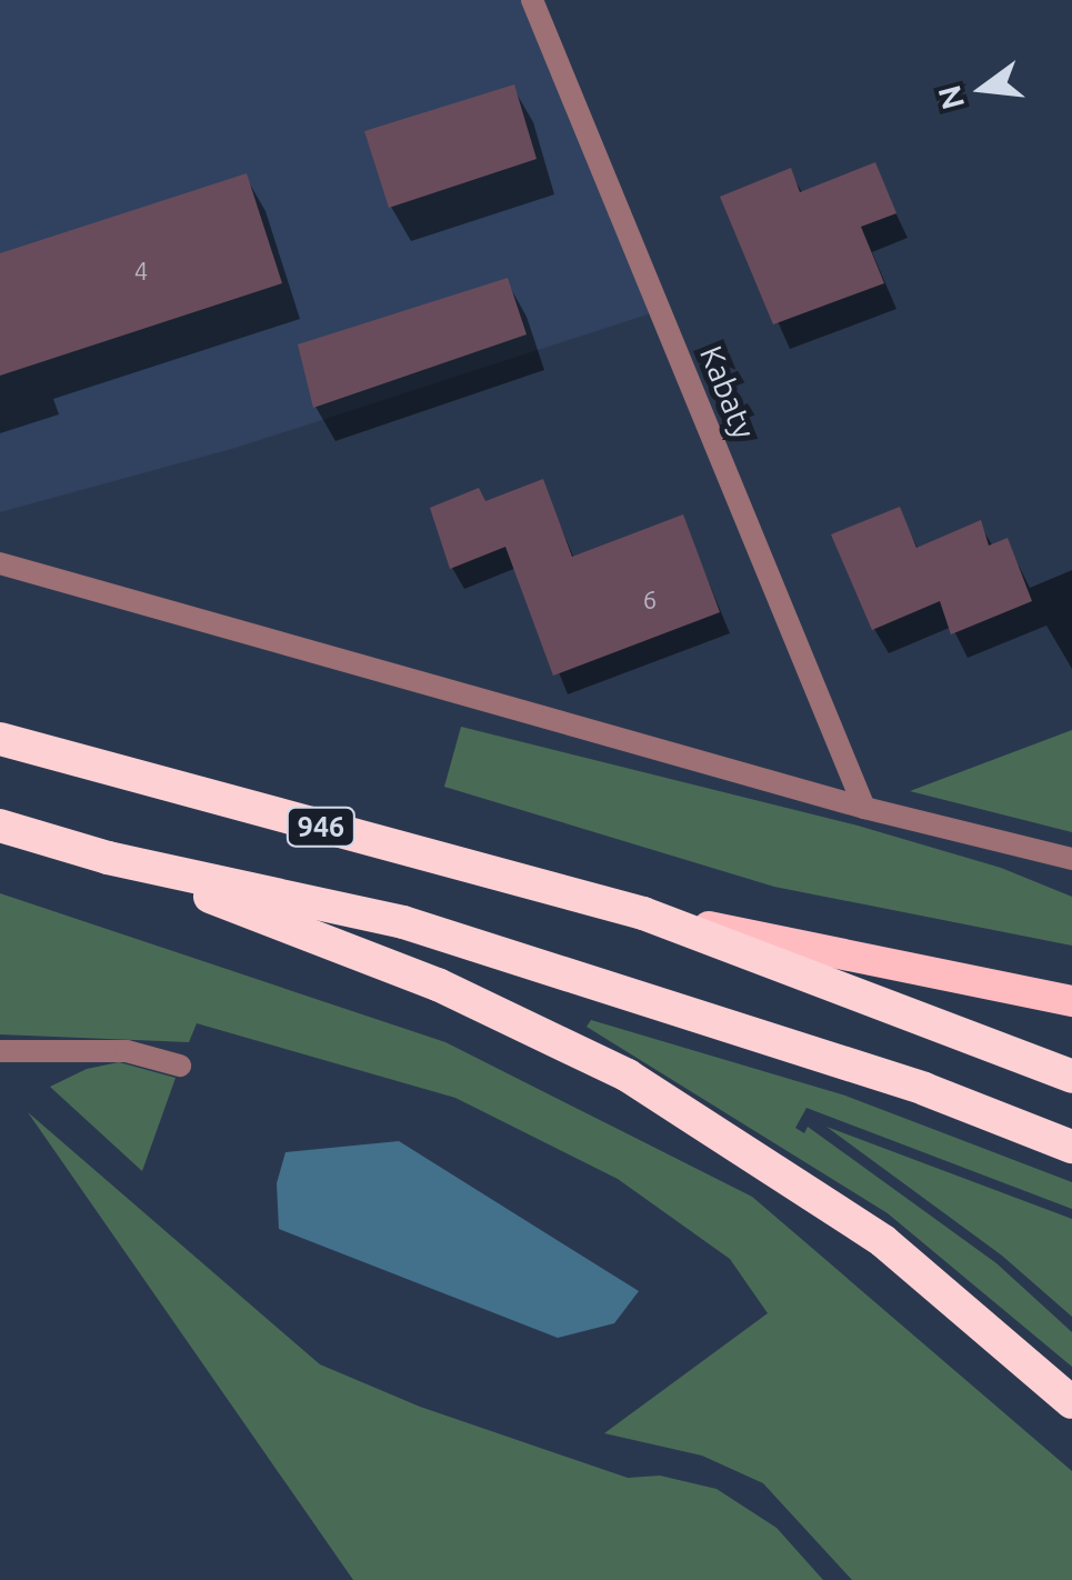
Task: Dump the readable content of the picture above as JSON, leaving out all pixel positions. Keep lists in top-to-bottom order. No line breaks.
{"streets":{"highway":["946"],"street":["Kabaty"]},"house_numbers":["4","6"],"north":"left"}
